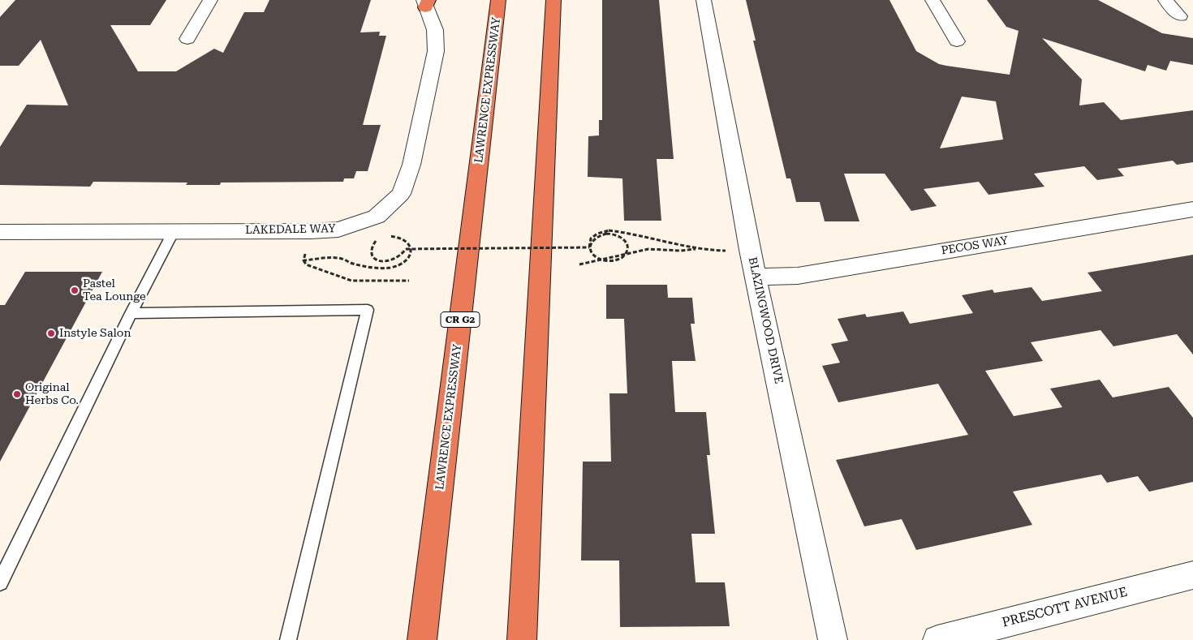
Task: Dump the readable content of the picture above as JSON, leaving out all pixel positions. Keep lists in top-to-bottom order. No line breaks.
{"streets":{"highway":["LAWRENCE EXPRESSWAY","CR G2"],"street":["LAKEDALE WAY","PECOS WAY","BLAZINGWOOD DRIVE","PRESCOTT AVENUE"]},"crossings":[["PECOS WAY","BLAZINGWOOD DRIVE"]],"places":["Pastel Tea Lounge","Instyle Salon","Original Herbs Co."]}
